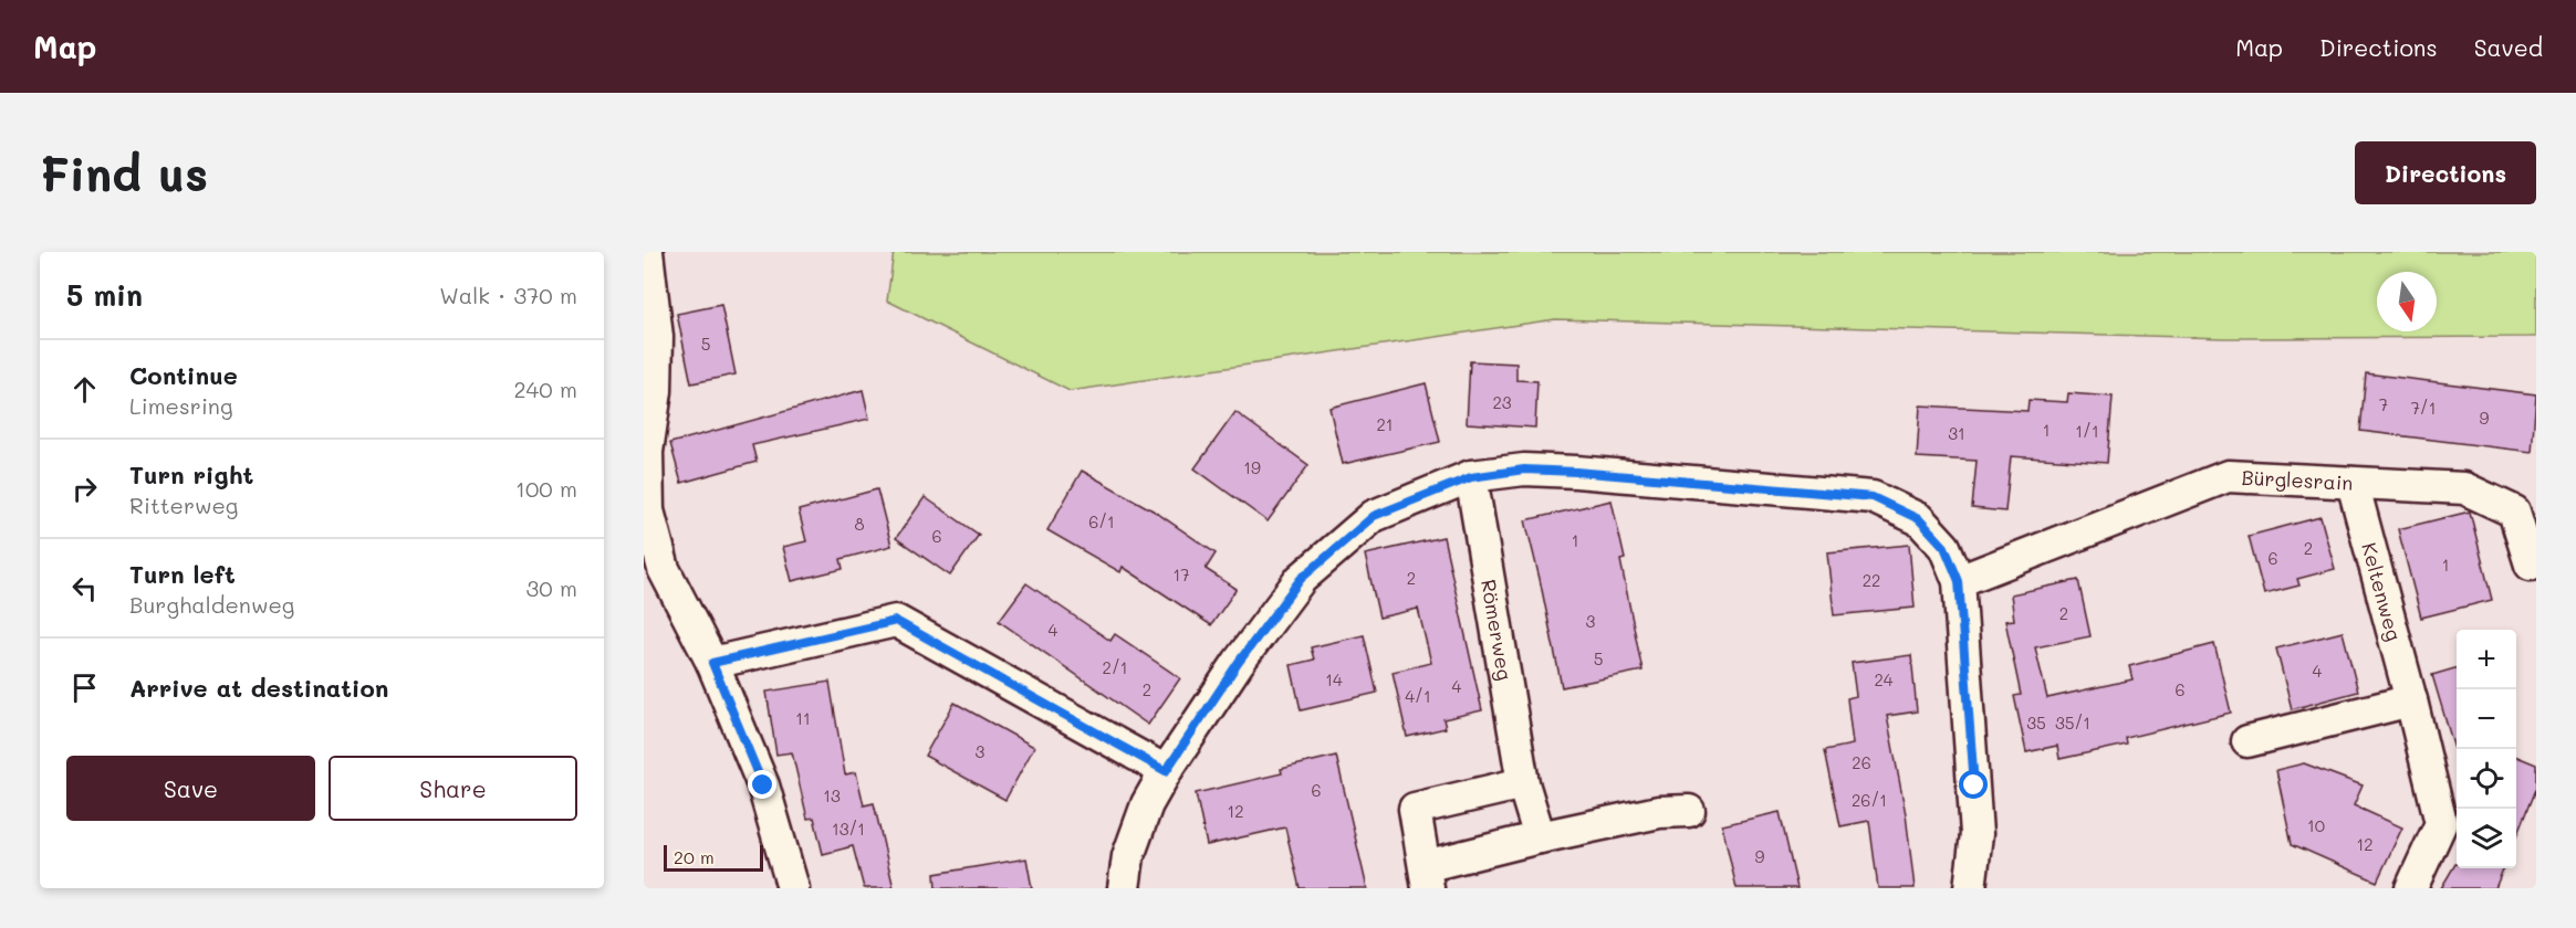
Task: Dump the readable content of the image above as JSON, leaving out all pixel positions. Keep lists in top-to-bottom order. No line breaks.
{"streets":{"street":["Bürglesrain","Keltenweg","Römerweg"]},"crossings":[["Bürglesrain","Keltenweg"]],"house_numbers":["5","23","7","7/1","9","21","1","1/1","31","19","6/1","8","6","1","2","6","1","17","2","22","2","3","4","5","2/1","4","14","24","4","2","6","4/1","11","35","35/1","3","26","6","13","26/1","12","10","13/1","12","9"],"scale_bar":"20 m","north":"bottom","page":{"header":"Map","nav":["Map","Directions","Saved"],"buttons":["Directions",["Save","Share"]],"title":"Find us","heading":["5 min","Walk · 370 m"],"list":[["Continue","Limesring","240 m"],["Turn right","Ritterweg","100 m"],["Turn left","Burghaldenweg","30 m"],"Arrive at destination"],"map_buttons":["+","−"],"scale":"20 m"}}
